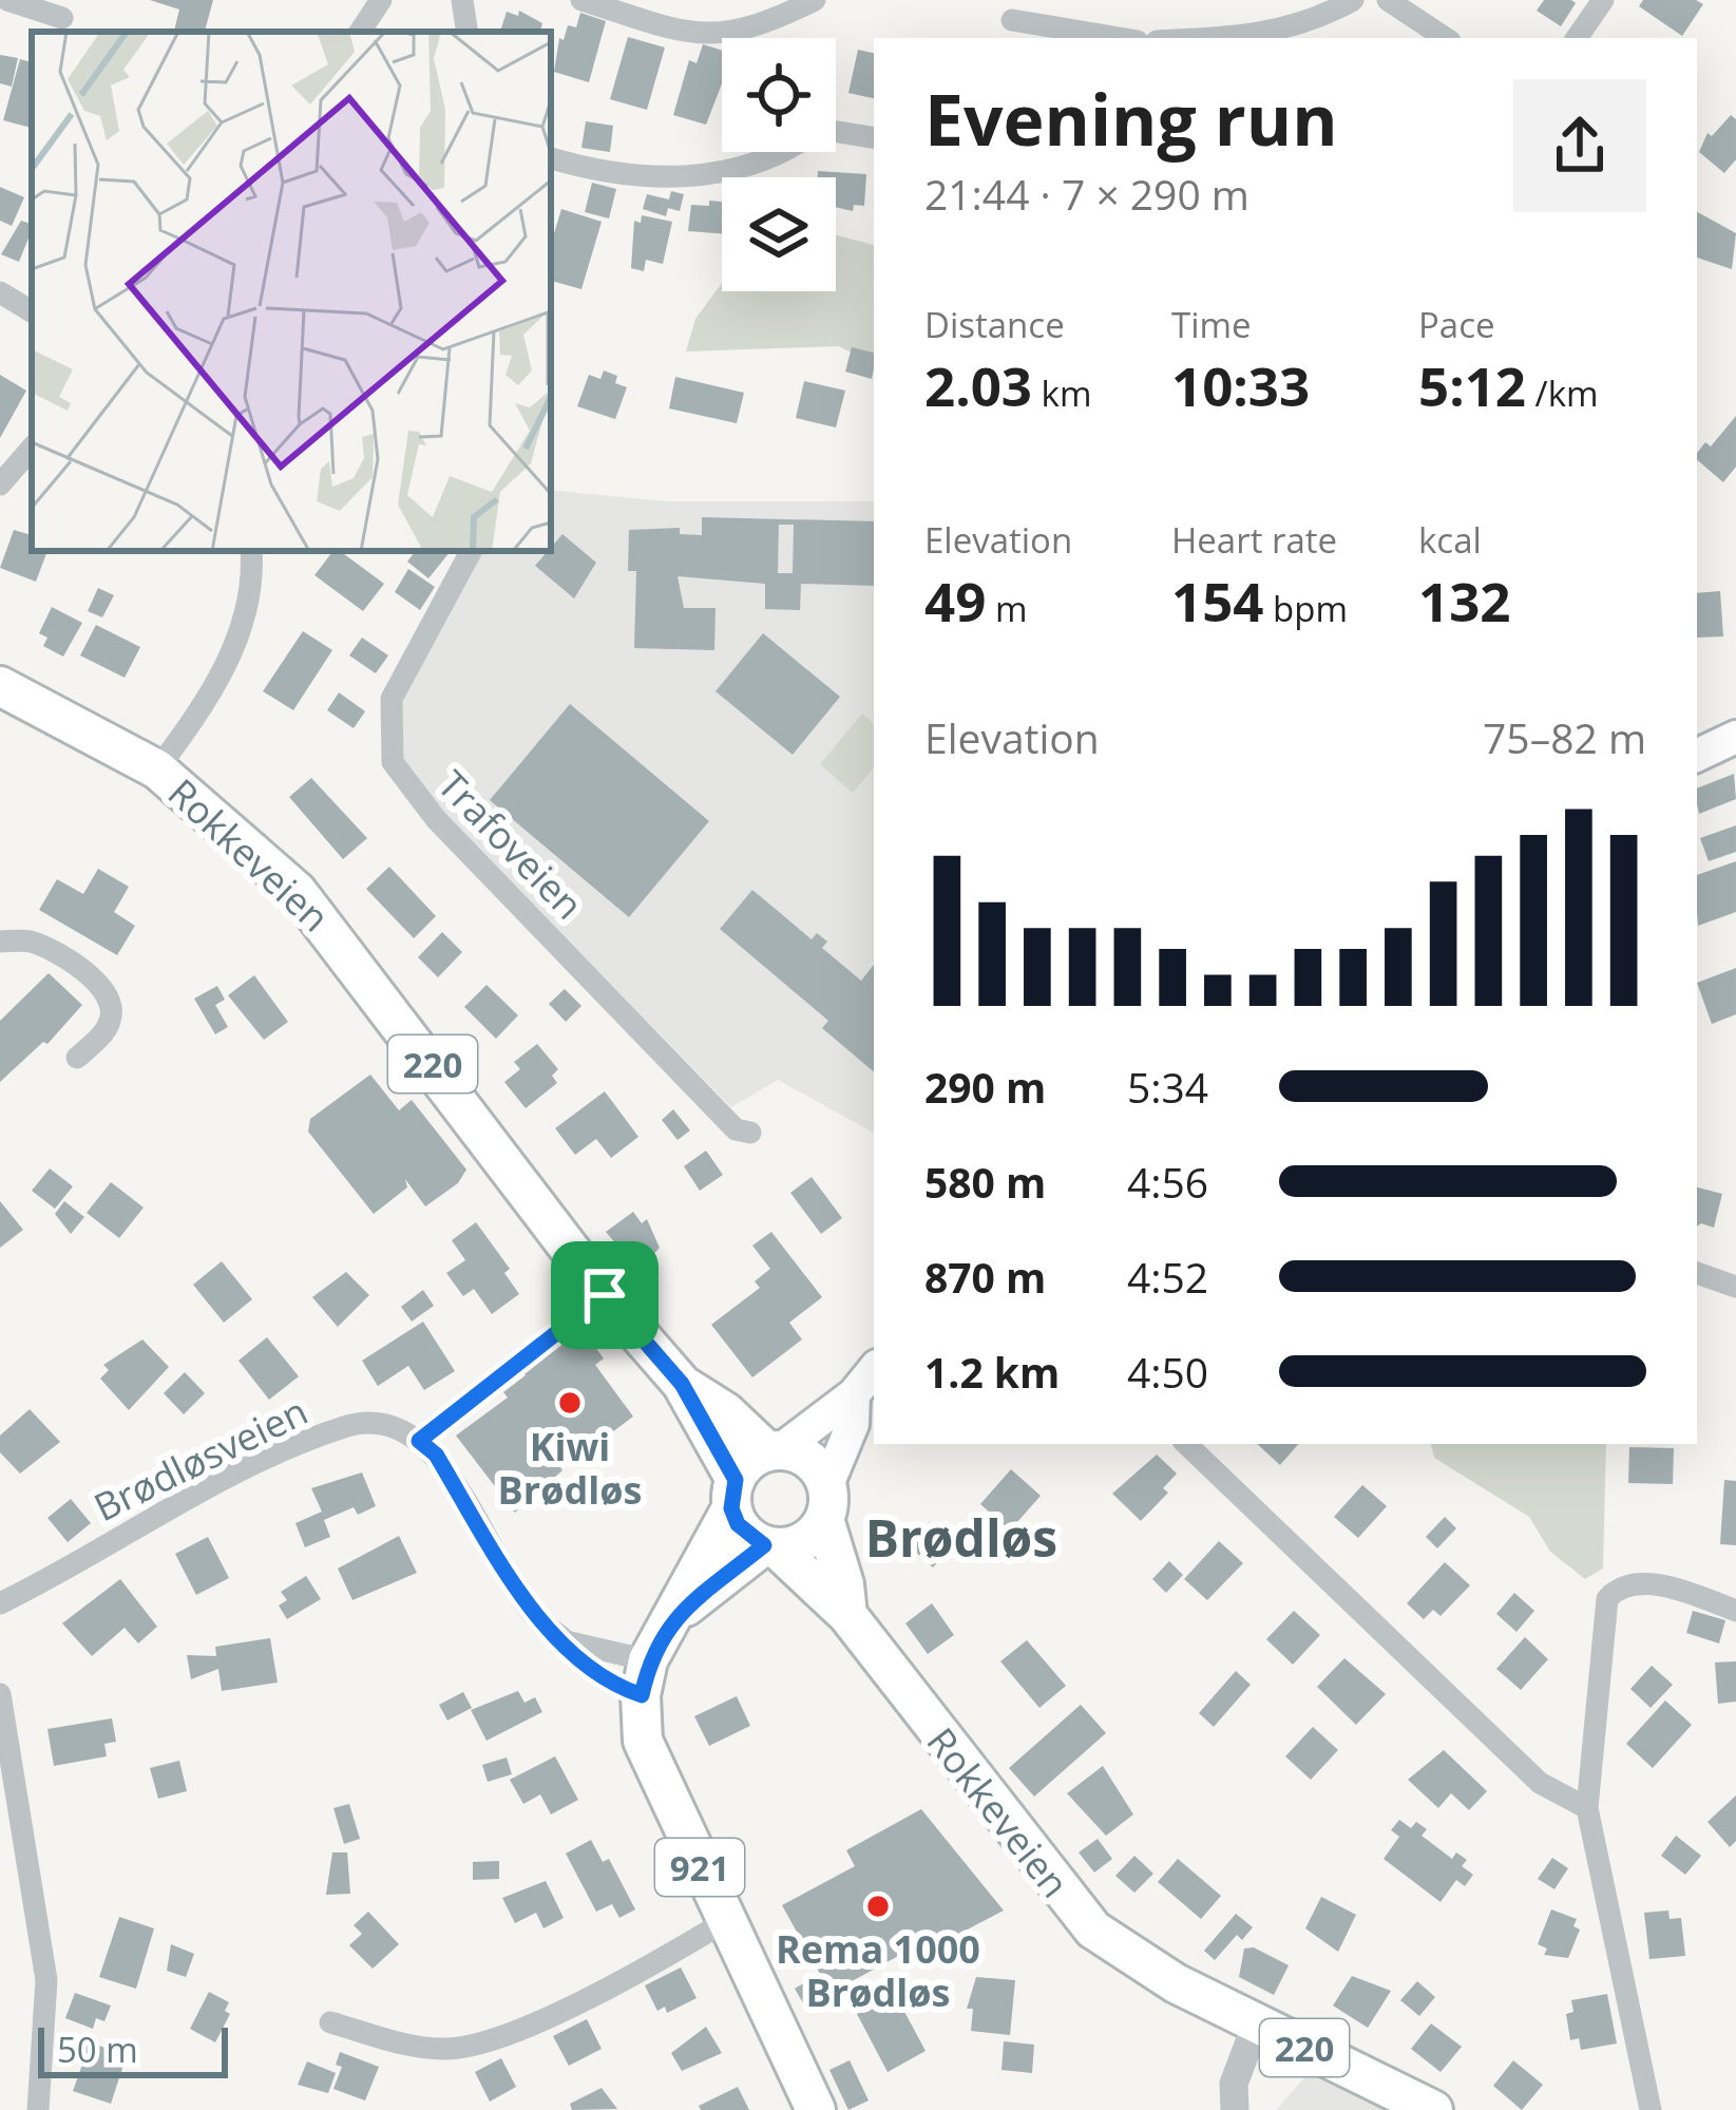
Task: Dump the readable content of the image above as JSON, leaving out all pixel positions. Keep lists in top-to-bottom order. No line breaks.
{"streets":{"main road":["Rokkeveien","220","921"],"street":["Trafoveien","Brødløsveien"]},"crossings":[["Rokkeveien","220"]],"districts":["Brødløs"],"places":["Kiwi Brødløs","Rema 1000 Brødløs"],"scale_bar":"50 m","page":{"heading":["Evening run","21:44 · 7 × 290 m"],"stats":[["Distance","2.03 km"],["Time","10:33"],["Pace","5:12 /km"],["Elevation","49 m"],["Heart rate","154 bpm"],["kcal","132"]],"chart":["Elevation","75–82 m"],"list":[{"name":"290 m","note":"5:34"},{"name":"580 m","note":"4:56"},{"name":"870 m","note":"4:52"},{"name":"1.2 km","note":"4:50"}],"scale":"50 m"}}
